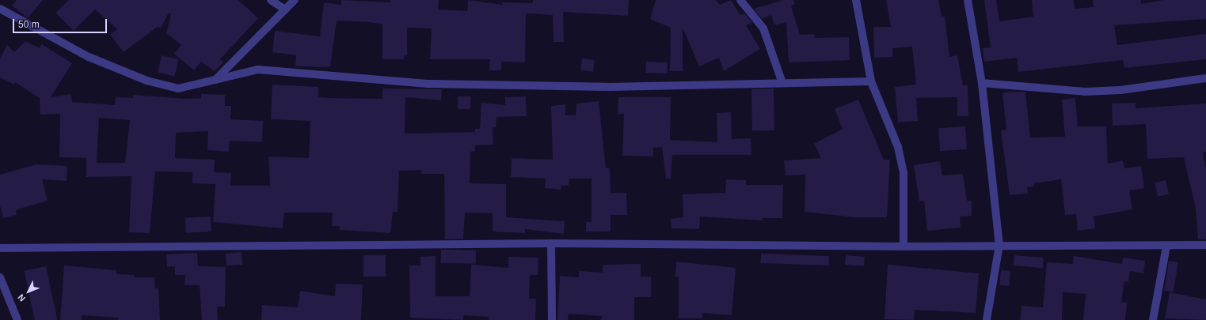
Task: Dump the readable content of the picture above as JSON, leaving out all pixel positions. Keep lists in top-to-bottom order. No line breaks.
{"scale_bar":"50 m","north":"bottom left"}
